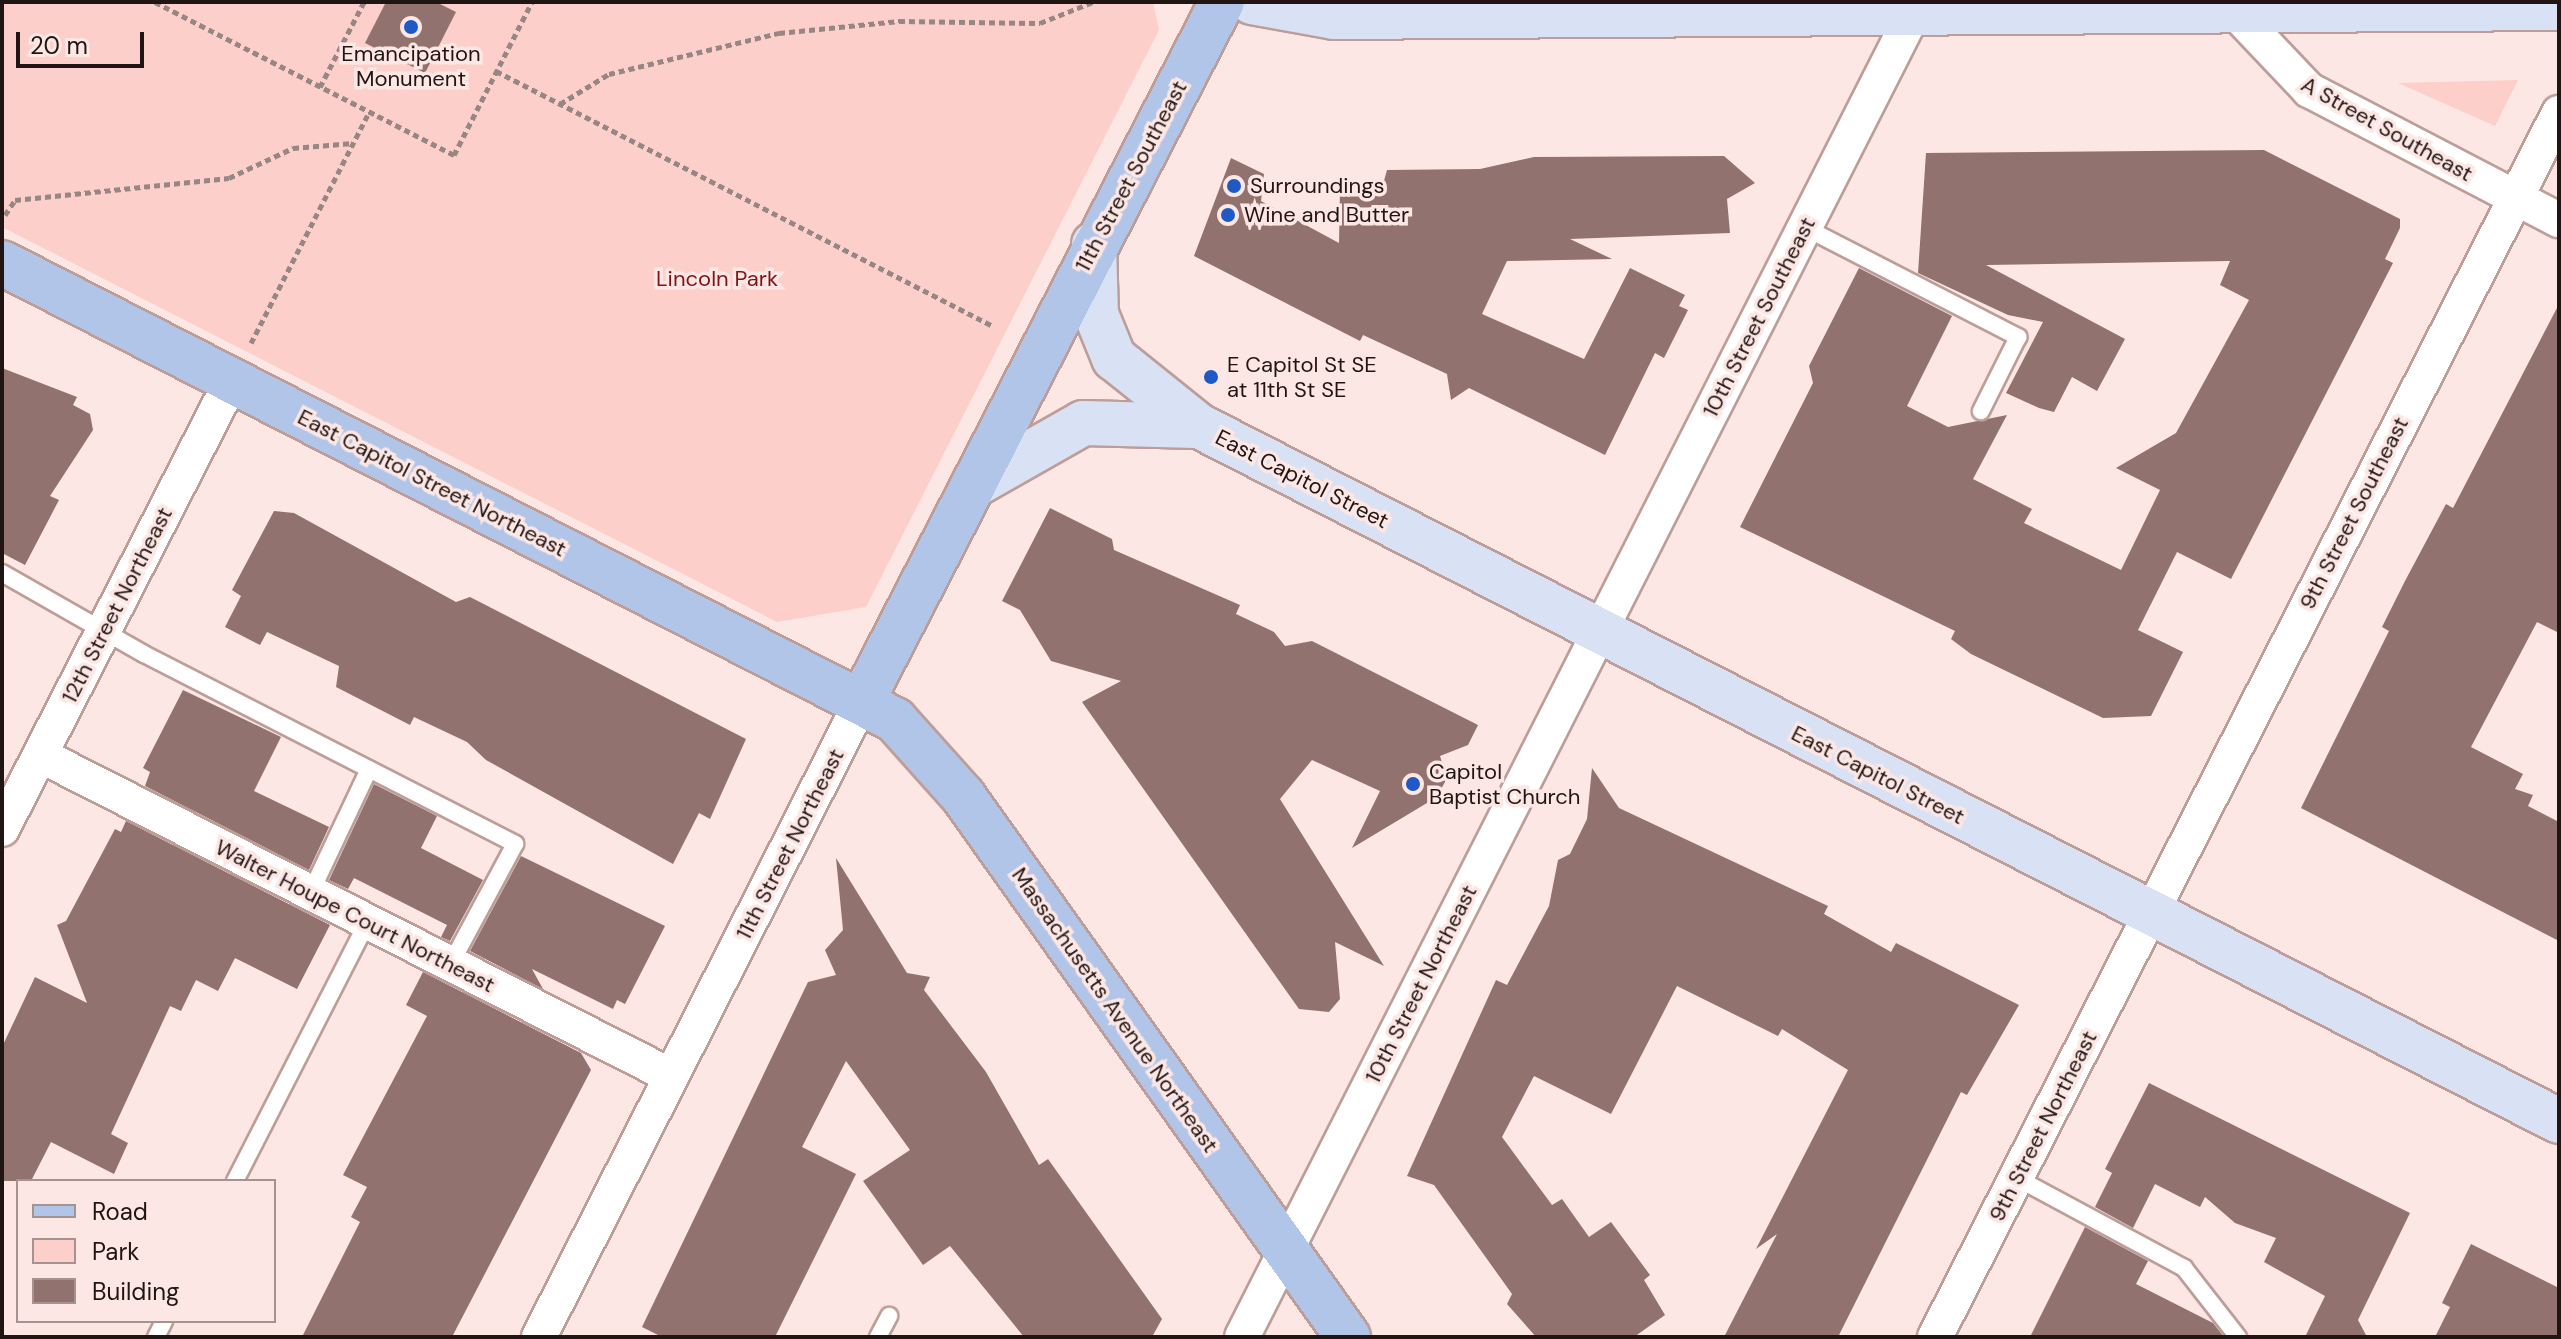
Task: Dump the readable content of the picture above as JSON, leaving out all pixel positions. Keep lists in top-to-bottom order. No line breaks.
{"streets":{"main road":["11th Street Southeast","East Capitol Street","East Capitol Street Northeast","11th Street Northeast","Massachusetts Avenue Northeast"],"street":["A Street Southeast","10th Street Southeast","9th Street Southeast","12th Street Northeast","Walter Houpe Court Northeast","10th Street Northeast","9th Street Northeast"]},"crossings":[["A Street Southeast","9th Street Southeast"],["11th Street Southeast","11th Street Northeast"],["10th Street Southeast","East Capitol Street"],["10th Street Southeast","10th Street Northeast"],["East Capitol Street","9th Street Southeast"],["East Capitol Street","10th Street Northeast"],["East Capitol Street","9th Street Northeast"],["East Capitol Street Northeast","12th Street Northeast"],["East Capitol Street Northeast","11th Street Northeast"],["East Capitol Street Northeast","Massachusetts Avenue Northeast"],["9th Street Southeast","9th Street Northeast"],["12th Street Northeast","Walter Houpe Court Northeast"],["11th Street Northeast","Walter Houpe Court Northeast"],["11th Street Northeast","Massachusetts Avenue Northeast"],["10th Street Northeast","Massachusetts Avenue Northeast"]],"parks":["Lincoln Park"],"places":["Emancipation Monument","Surroundings","Wine and Butter","E Capitol St SE at 11th St SE","Capitol Baptist Church"],"legend":["Road","Park","Building"],"scale_bar":"20 m"}
